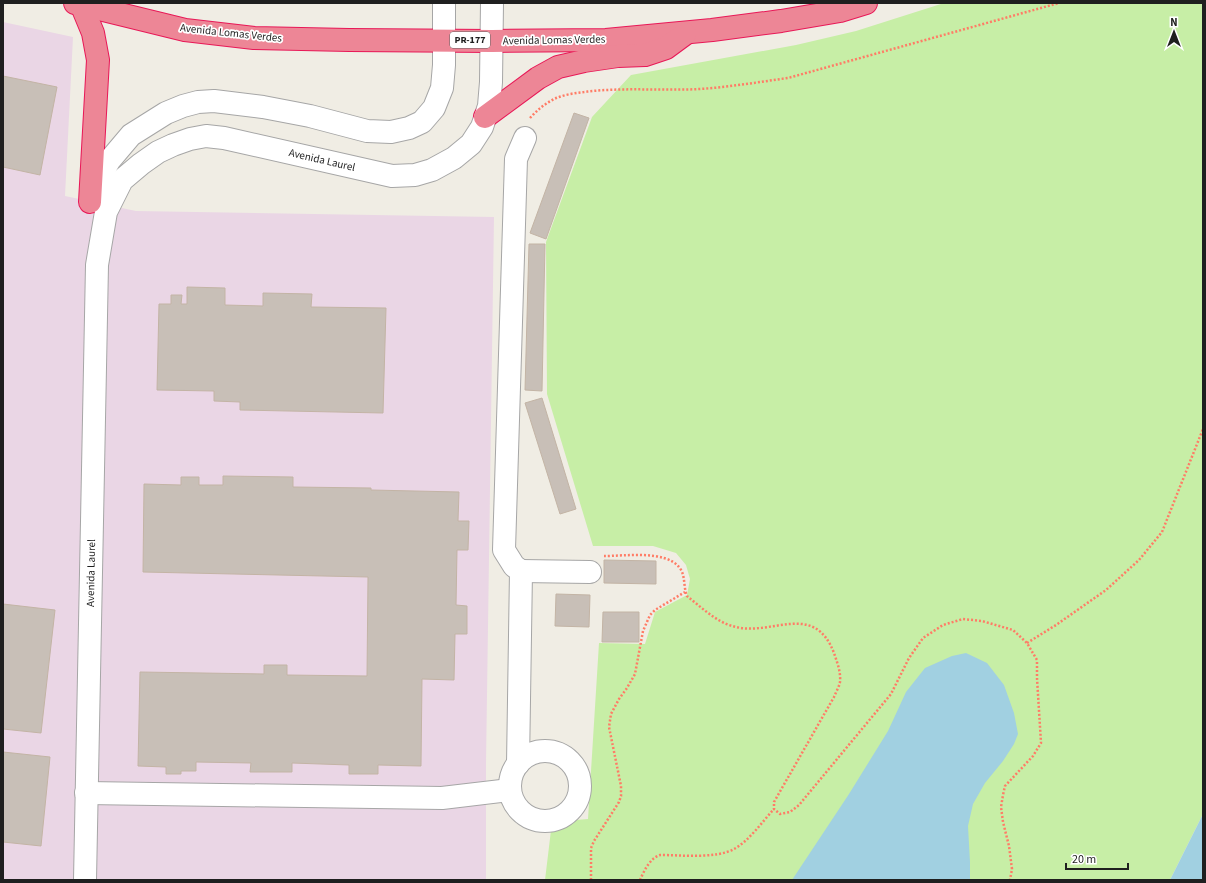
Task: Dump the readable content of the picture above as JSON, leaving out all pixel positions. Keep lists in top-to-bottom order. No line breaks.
{"streets":{"highway":["Avenida Lomas Verdes","PR-177"],"street":["Avenida Laurel"]},"crossings":[["Avenida Lomas Verdes","Avenida Laurel"]],"scale_bar":"20 m","north":"top"}
